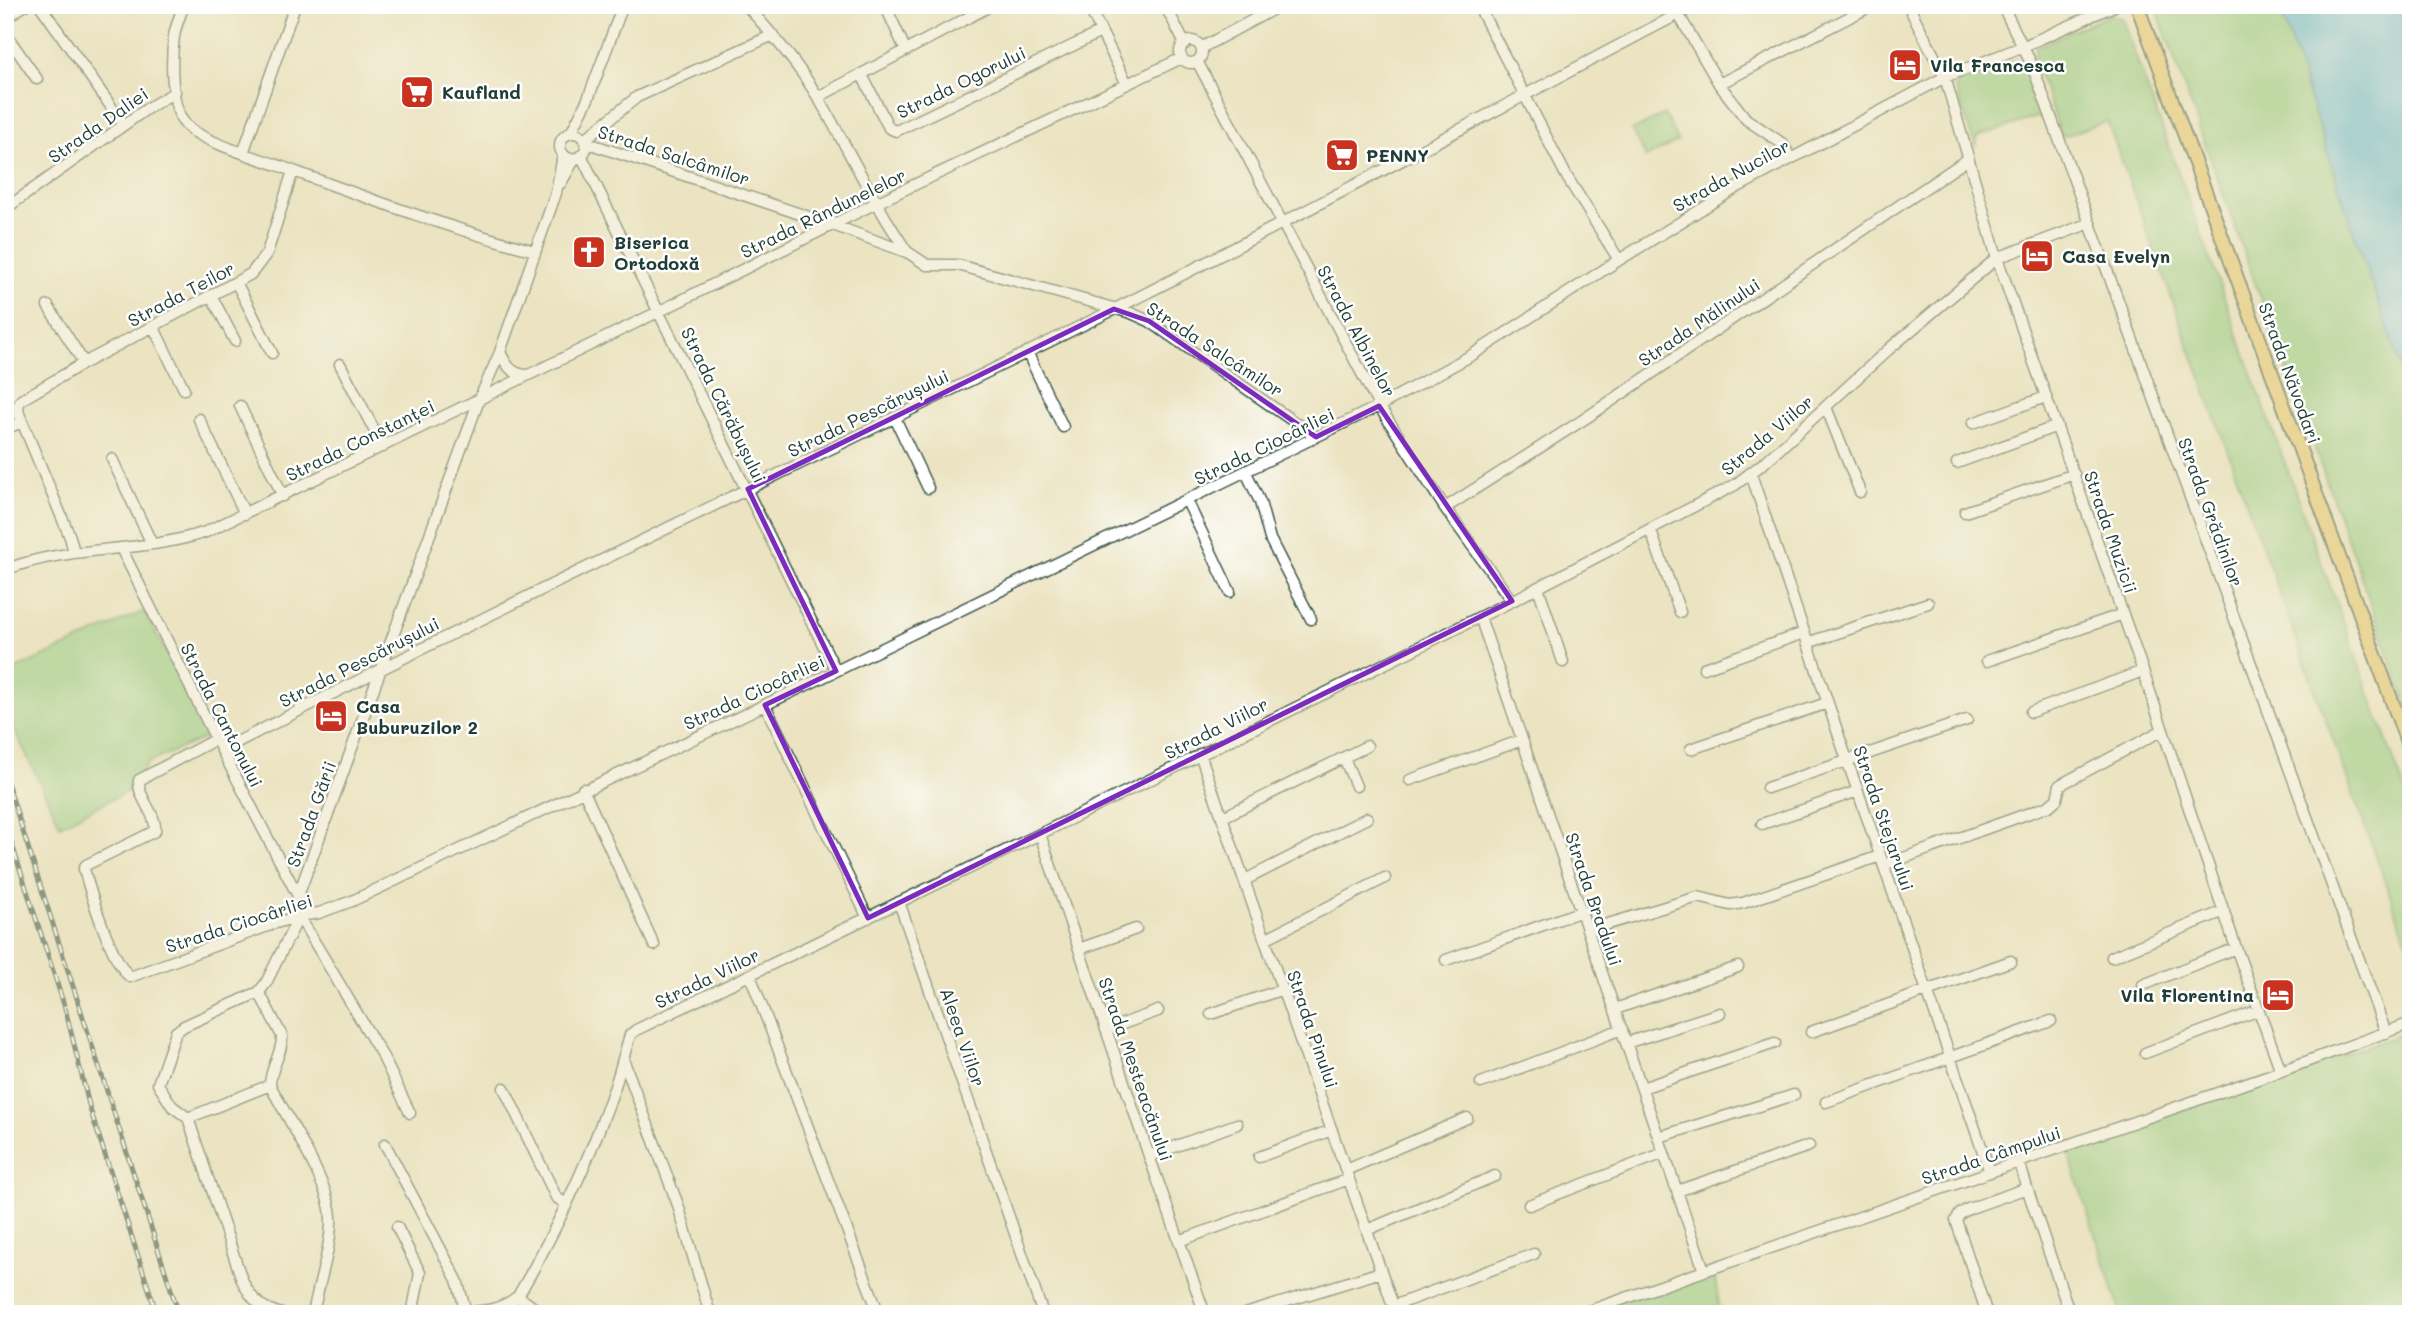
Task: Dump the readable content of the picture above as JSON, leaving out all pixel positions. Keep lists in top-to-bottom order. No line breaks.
{"streets":{"main road":["Strada Năvodari"],"street":["Strada Ogorului","Strada Daliei","Strada Salcâmilor","Strada Nucilor","Strada Rândunelelor","Strada Teilor","Strada Mălinului","Strada Albinelor","Strada Cărăbușului","Strada Pescărușului","Strada Viilor","Strada Constanței","Strada Ciocârliei","Strada Grădinilor","Strada Muzicii","Strada Cantonului","Strada Gării","Strada Stejarului","Strada Bradului","Strada Pinului","Aleea Viilor","Strada Mesteacănului","Strada Câmpului"]},"crossings":[["Strada Salcâmilor","Strada Rândunelelor"],["Strada Salcâmilor","Strada Cărăbușului"],["Strada Salcâmilor","Strada Pescărușului"],["Strada Salcâmilor","Strada Ciocârliei"],["Strada Nucilor","Strada Albinelor"],["Strada Nucilor","Strada Ciocârliei"],["Strada Nucilor","Strada Grădinilor"],["Strada Nucilor","Strada Muzicii"],["Strada Rândunelelor","Strada Albinelor"],["Strada Rândunelelor","Strada Cărăbușului"],["Strada Rândunelelor","Strada Constanței"],["Strada Rândunelelor","Strada Gării"],["Strada Mălinului","Strada Albinelor"],["Strada Mălinului","Strada Muzicii"],["Strada Albinelor","Strada Pescărușului"],["Strada Albinelor","Strada Viilor"],["Strada Albinelor","Strada Ciocârliei"],["Strada Cărăbușului","Strada Pescărușului"],["Strada Cărăbușului","Strada Ciocârliei"],["Strada Pescărușului","Strada Cantonului"],["Strada Pescărușului","Strada Gării"],["Strada Viilor","Strada Grădinilor"],["Strada Viilor","Strada Muzicii"],["Strada Viilor","Strada Stejarului"],["Strada Viilor","Strada Bradului"],["Strada Viilor","Strada Pinului"],["Strada Viilor","Aleea Viilor"],["Strada Viilor","Strada Mesteacănului"],["Strada Constanței","Strada Cantonului"],["Strada Constanței","Strada Gării"],["Strada Ciocârliei","Strada Cantonului"],["Strada Ciocârliei","Strada Gării"],["Strada Grădinilor","Strada Câmpului"],["Strada Muzicii","Strada Câmpului"],["Strada Cantonului","Strada Gării"],["Strada Stejarului","Strada Câmpului"],["Strada Bradului","Strada Câmpului"]],"places":{"hotel":["Vila Francesca","Casa Evelyn","Casa Buburuzilor 2","Vila Florentina"],"supermarket":["Kaufland","PENNY"],"church":["Biserica Ortodoxă"]}}
